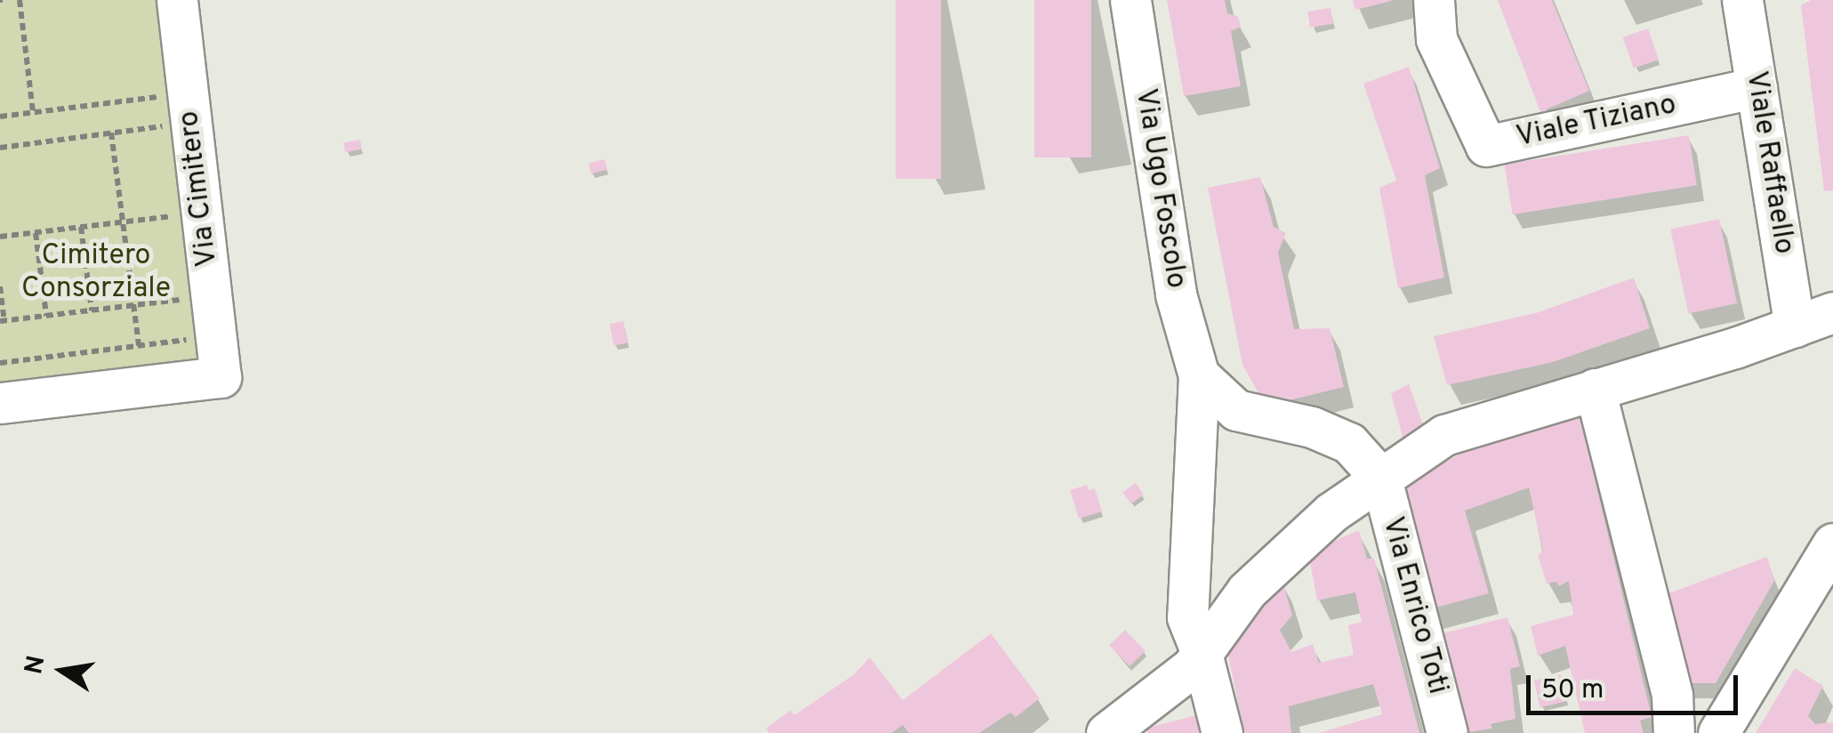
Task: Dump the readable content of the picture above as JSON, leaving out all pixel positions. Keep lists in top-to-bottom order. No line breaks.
{"streets":{"street":["Viale Tiziano","Viale Raffaello","Via Cimitero","Via Ugo Foscolo","Via Enrico Toti"]},"crossings":[["Viale Tiziano","Viale Raffaello"]],"parks":["Cimitero Consorziale"],"scale_bar":"50 m","north":"left"}
